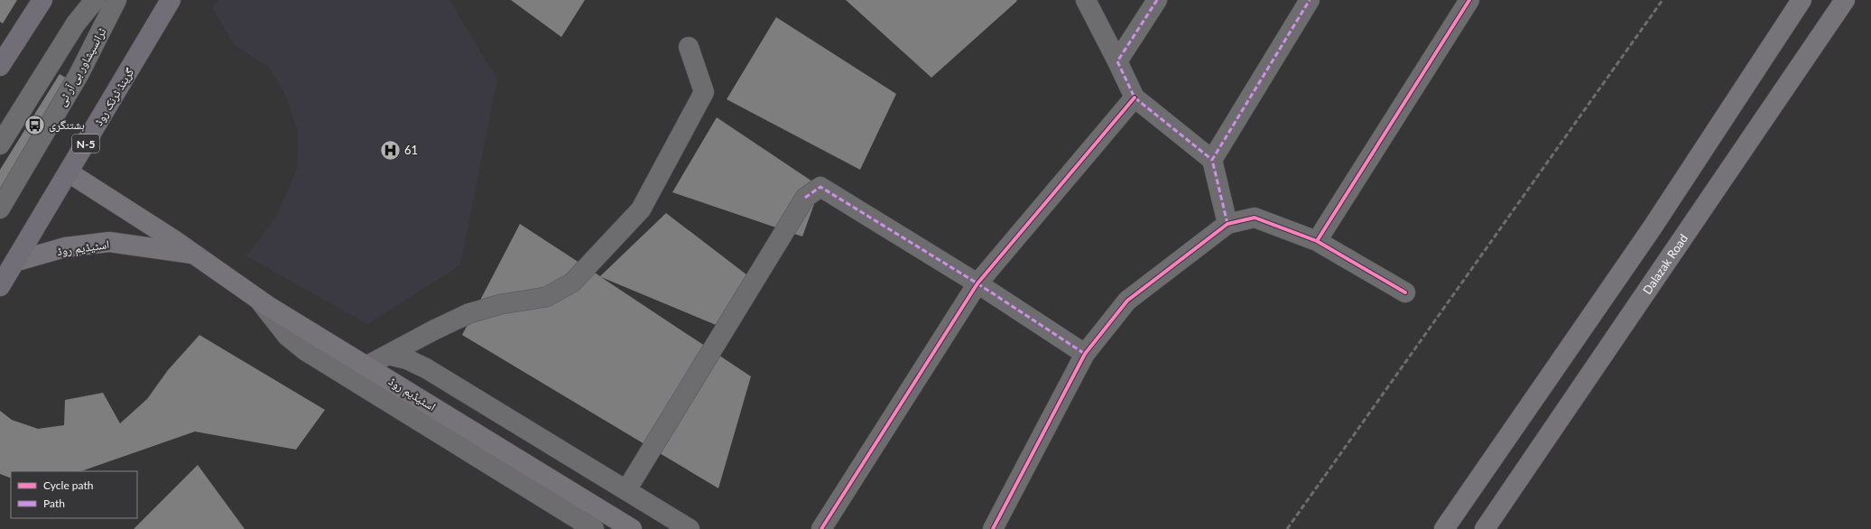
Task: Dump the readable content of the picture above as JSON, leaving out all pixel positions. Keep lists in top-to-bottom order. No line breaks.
{"streets":{"highway":["گرینڈ ٹرنک روڈ","N-5"],"main road":["اسٹیڈیم روڈ","Dalazak Road"],"street":["ٹرانسپشاور بی آر ٹی"]},"crossings":[["گرینڈ ٹرنک روڈ","اسٹیڈیم روڈ"]],"places":{"bus stop":["ہشتنگری"],"hospital":["61"]},"legend":["Cycle path","Path"]}
